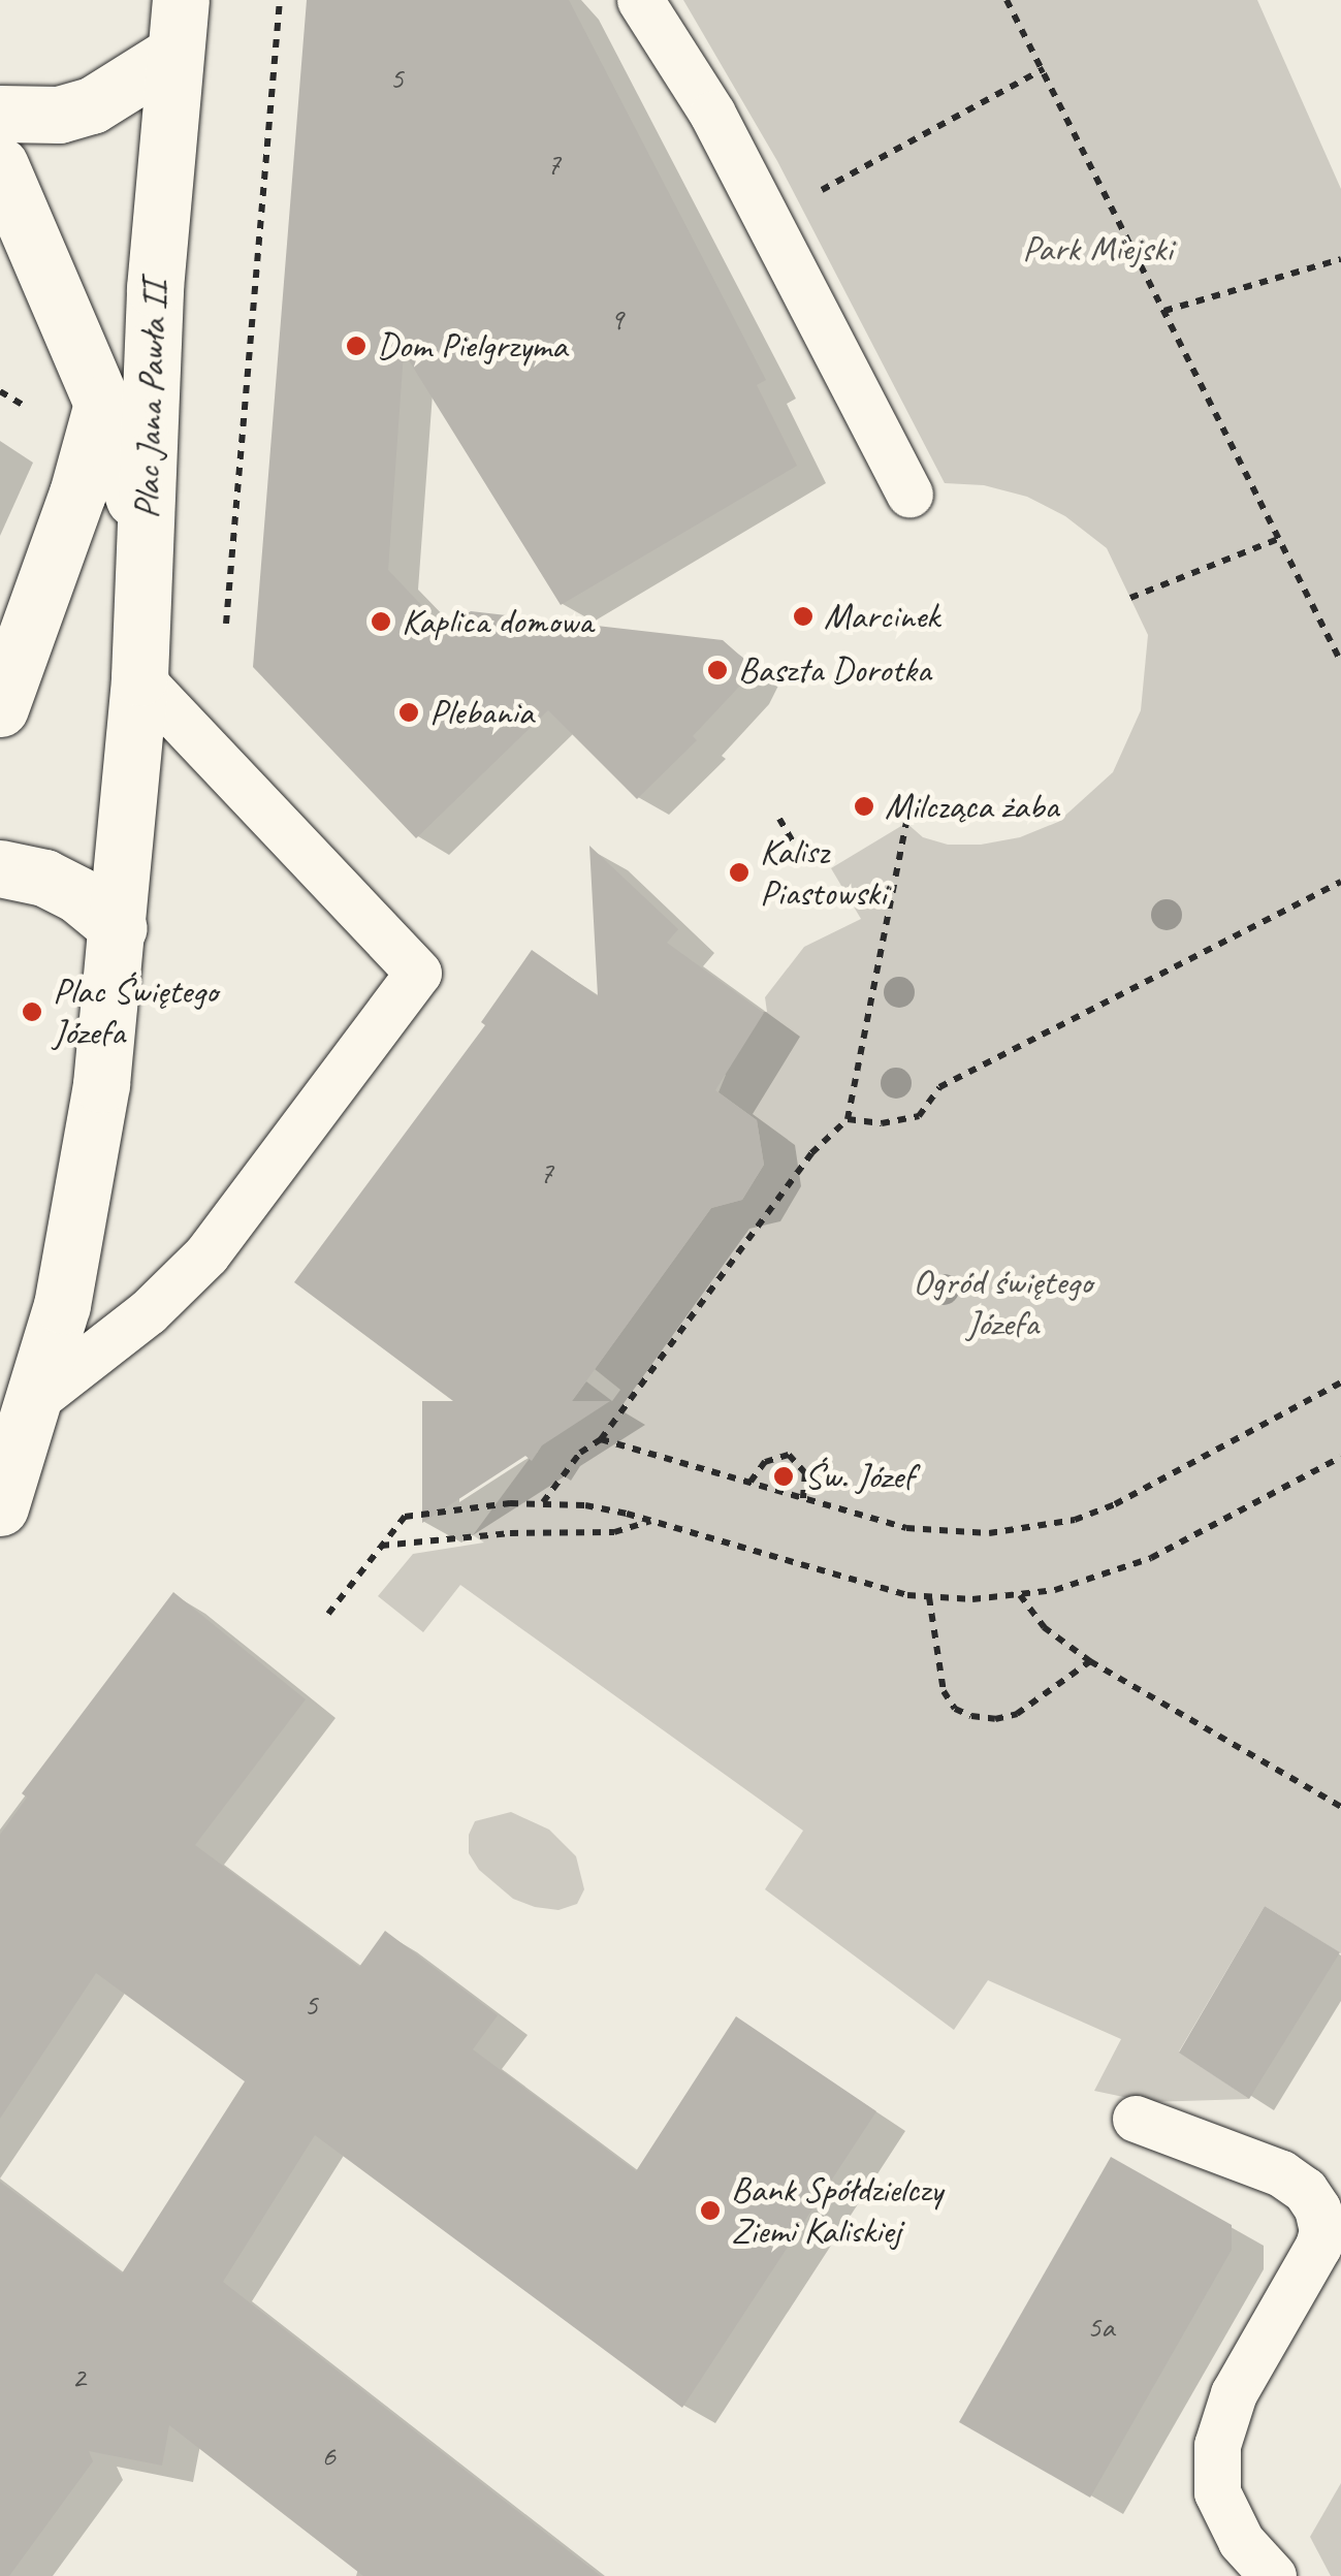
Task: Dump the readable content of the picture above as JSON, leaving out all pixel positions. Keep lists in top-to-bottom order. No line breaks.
{"streets":{"street":["Plac Jana Pawła II"]},"parks":["Park Miejski","Ogród świętego Józefa"],"places":["Dom Pielgrzyma","Marcinek","Kaplica domowa","Baszta Dorotka","Plebania","Milcząca żaba","Kalisz Piastowski","Plac Świętego Józefa","Św. Józef","Bank Spółdzielczy Ziemi Kaliskiej"],"house_numbers":["5","7","9","7","5","5a","2","6"]}
